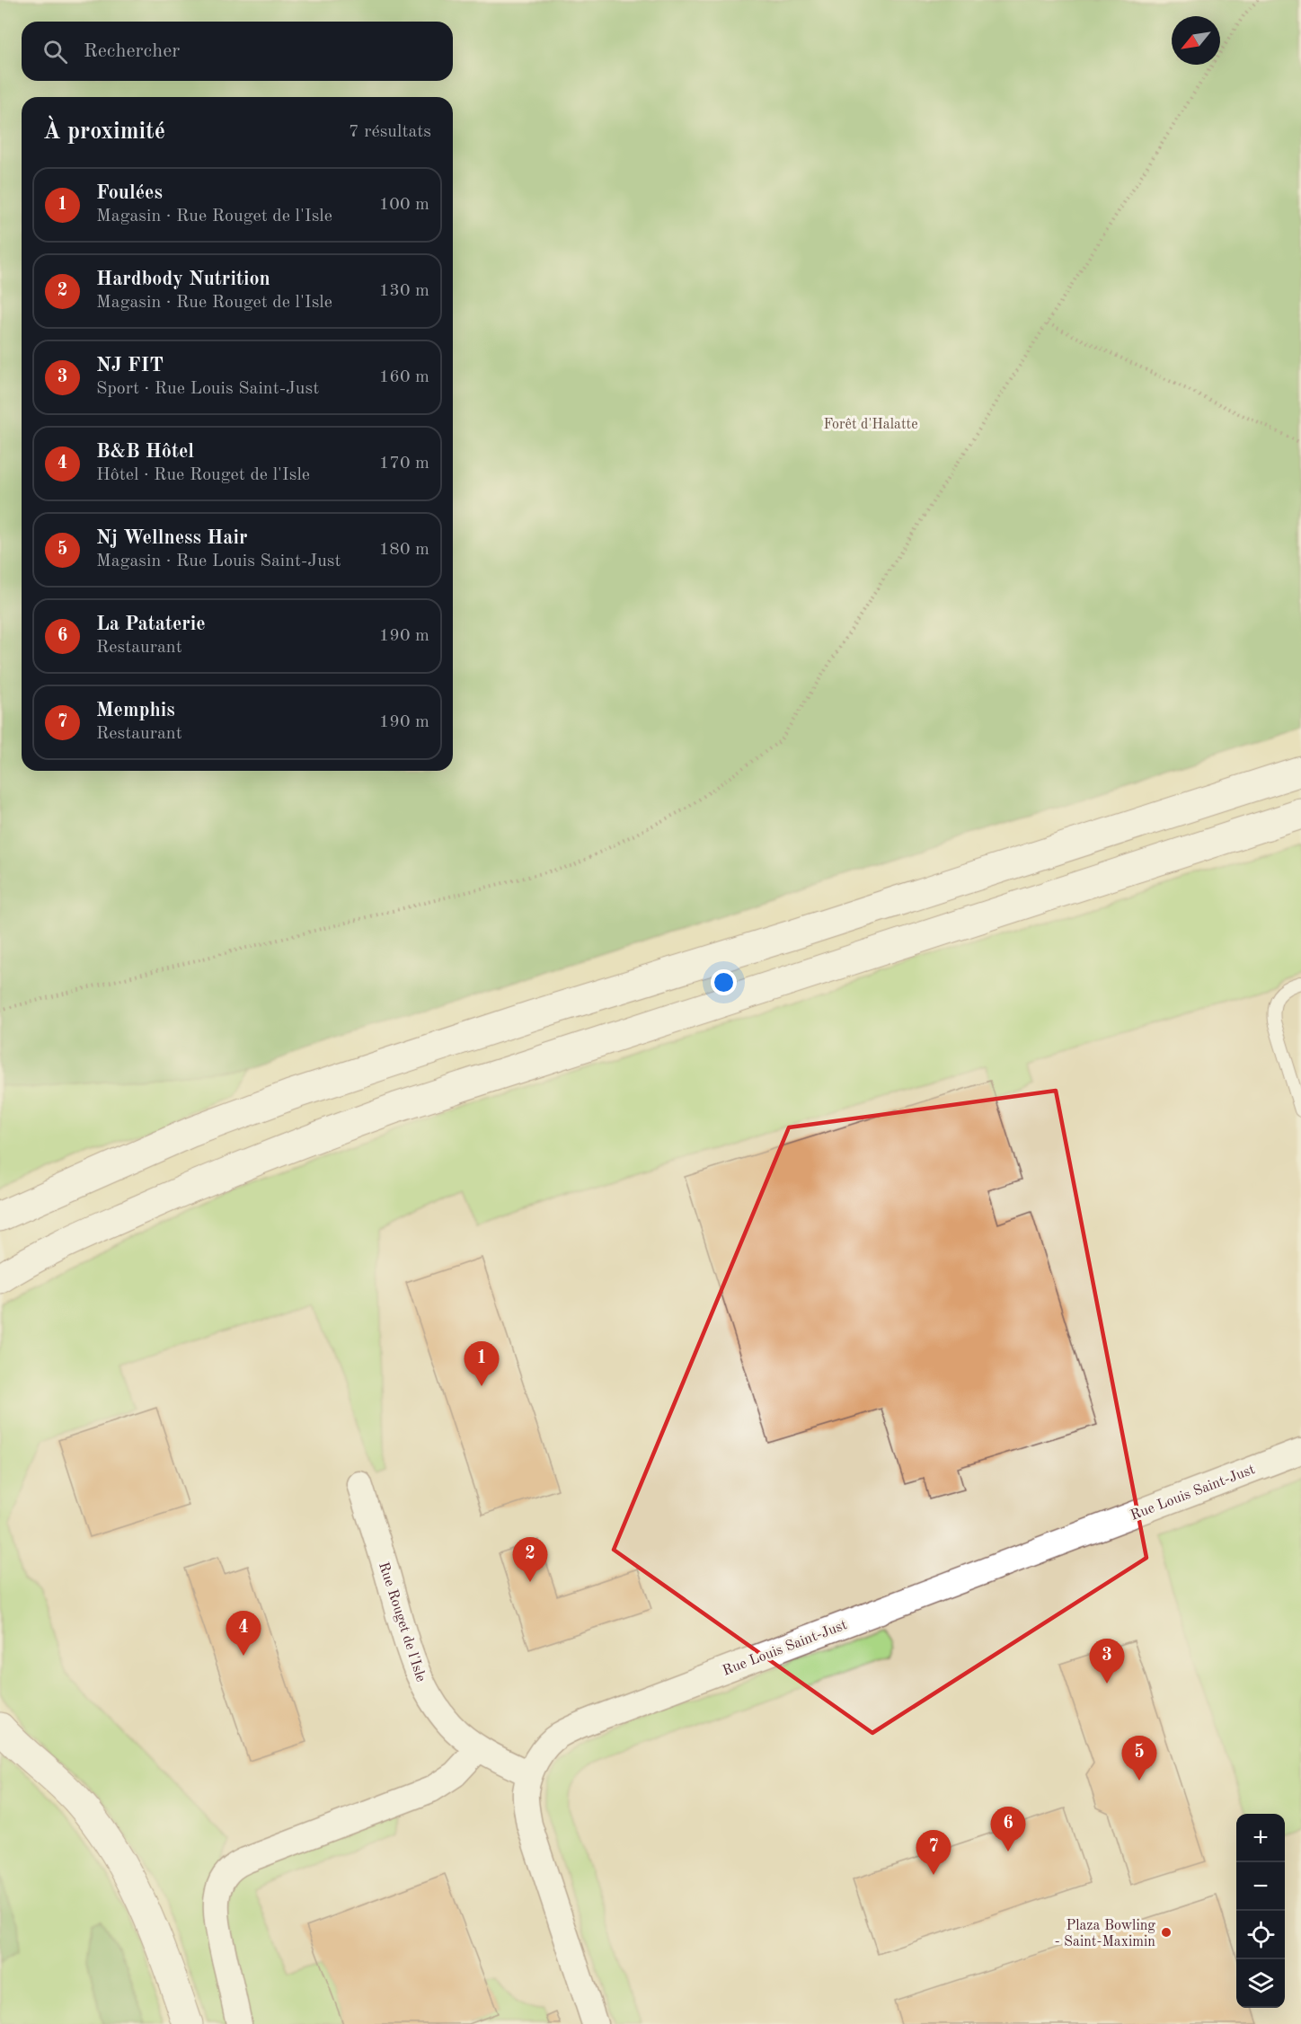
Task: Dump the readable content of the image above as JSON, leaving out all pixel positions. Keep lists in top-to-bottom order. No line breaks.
{"streets":{"street":["Rue Louis Saint-Just","Rue Rouget de l'Isle"]},"crossings":[["Rue Louis Saint-Just","Rue Rouget de l'Isle"]],"parks":["Forêt d'Halatte"],"places":["Plaza Bowling - Saint-Maximin"],"north":"bottom left","page":{"search":"Rechercher","heading":["À proximité","7 résultats"],"list":[{"mark":"1","name":"Foulées","note":"Magasin · Rue Rouget de l'Isle","value":"100 m"},{"mark":"2","name":"Hardbody Nutrition","note":"Magasin · Rue Rouget de l'Isle","value":"130 m"},{"mark":"3","name":"NJ FIT","note":"Sport · Rue Louis Saint-Just","value":"160 m"},{"mark":"4","name":"B&B Hôtel","note":"Hôtel · Rue Rouget de l'Isle","value":"170 m"},{"mark":"5","name":"Nj Wellness Hair","note":"Magasin · Rue Louis Saint-Just","value":"180 m"},{"mark":"6","name":"La Pataterie","note":"Restaurant","value":"190 m"},{"mark":"7","name":"Memphis","note":"Restaurant","value":"190 m"}],"pins":["1","2","4","3","5","6","7"],"map_buttons":["+","−"]}}
